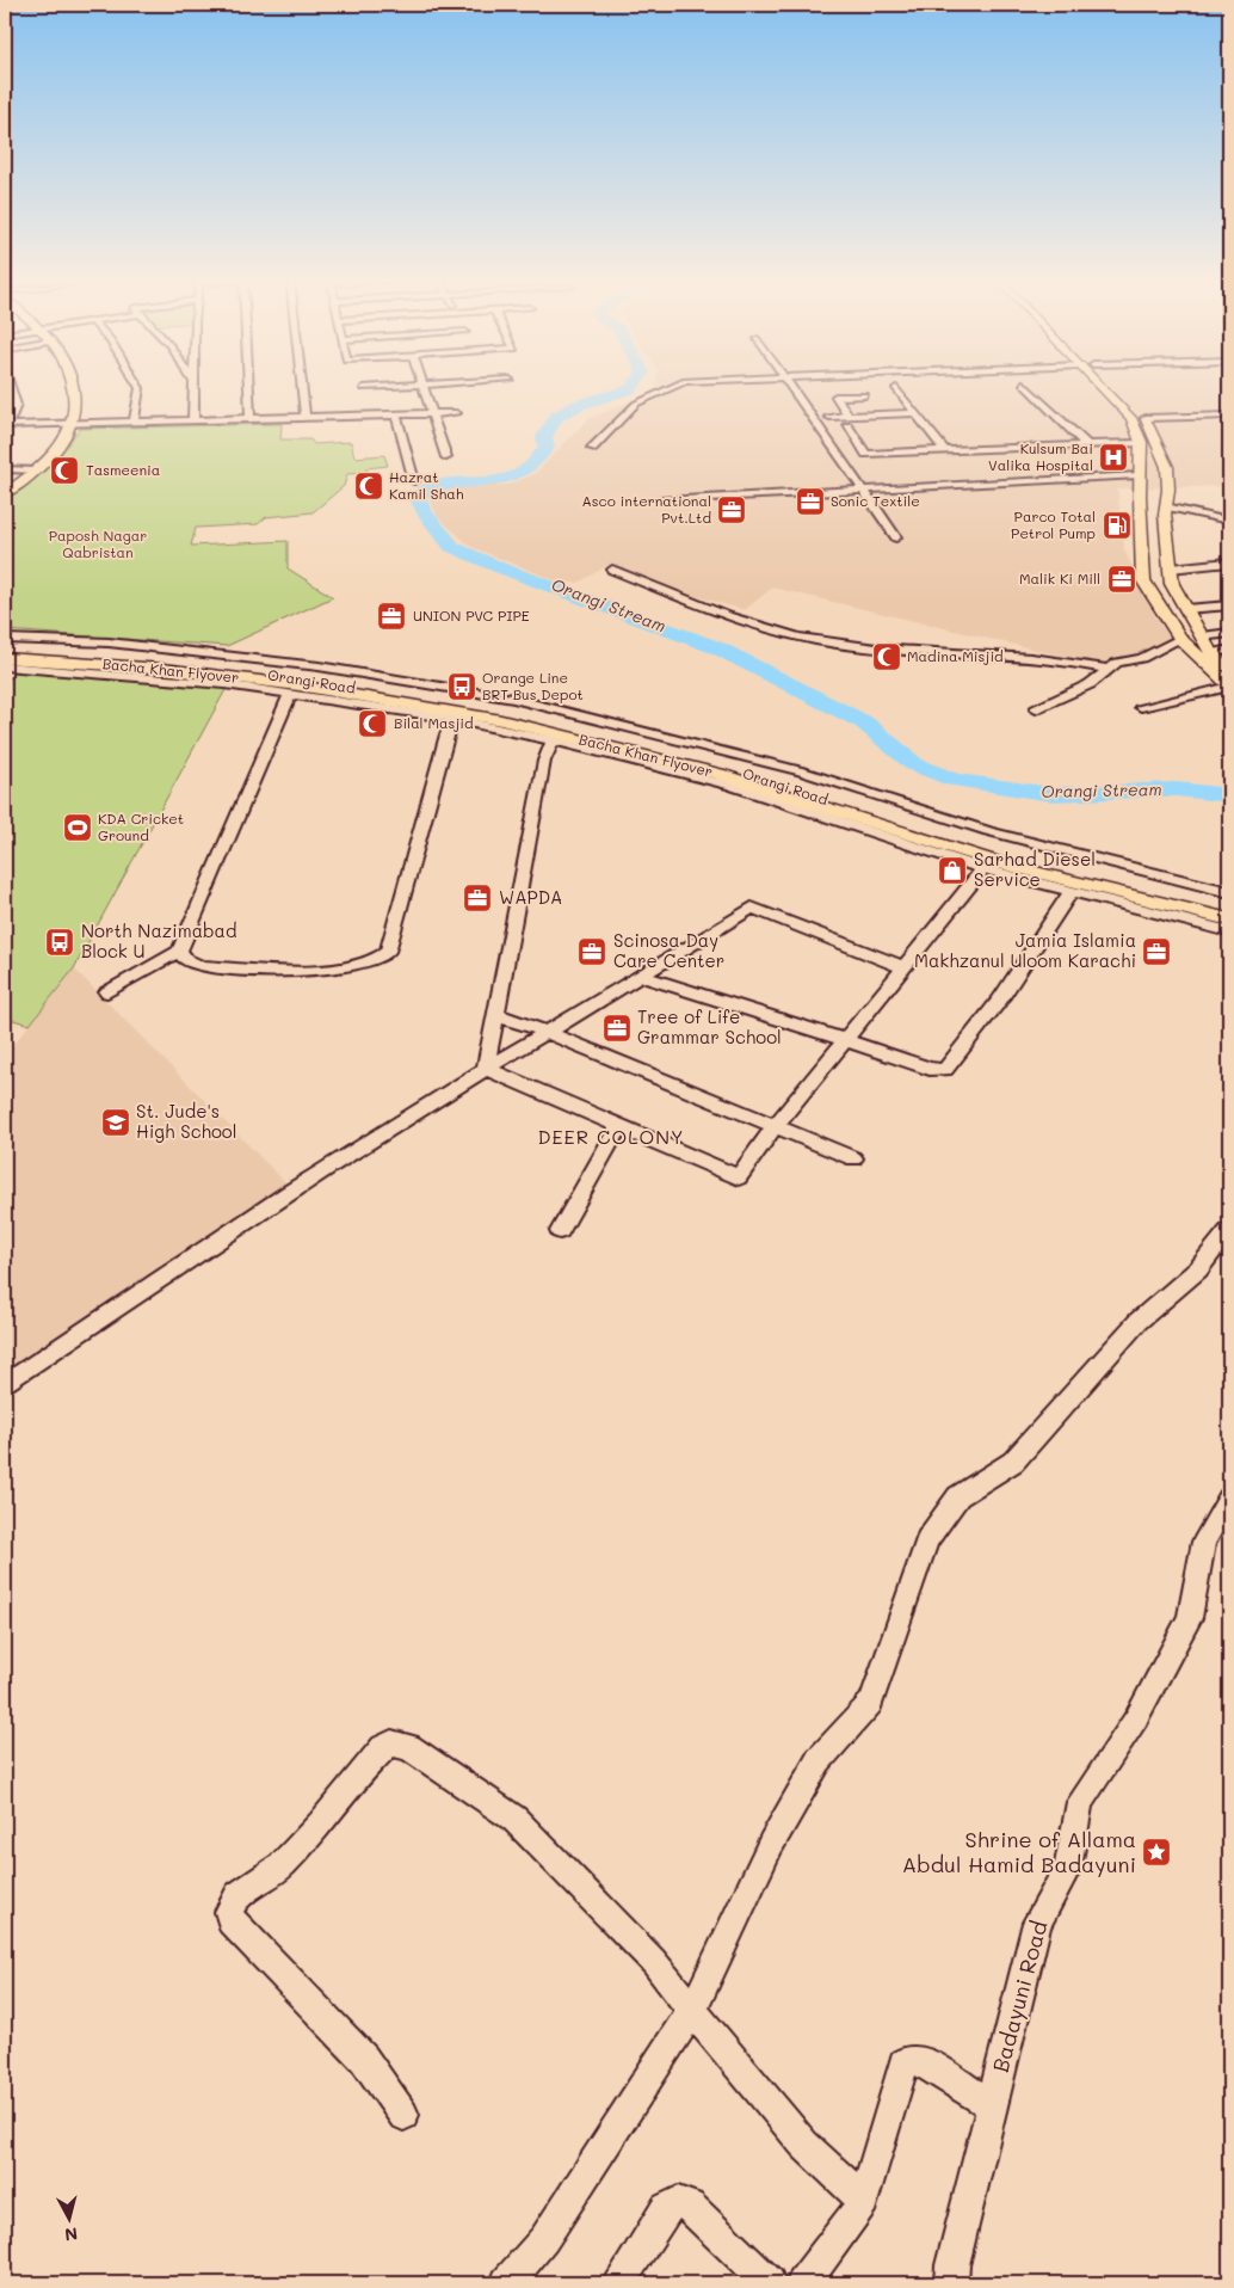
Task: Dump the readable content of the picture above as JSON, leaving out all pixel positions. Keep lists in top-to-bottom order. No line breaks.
{"streets":{"main road":["Bacha Khan Flyover"],"street":["Orangi Road","Badayuni Road"]},"districts":["DEER COLONY"],"water":["Orangi Stream"],"parks":["Paposh Nagar Qabristan"],"places":{"hospital":["Kulsum Bai Valika Hospital"],"mosque":["Tasmeenia","Hazrat Kamil Shah","Madina Misjid","Bilal Masjid"],"office":["Sonic Textile","Asco international Pvt.Ltd","Malik Ki Mill","UNION PVC PIPE","WAPDA","Scinosa Day Care Center","Jamia Islamia Makhzanul Uloom Karachi","Tree of Life Grammar School"],"fuel station":["Parco Total Petrol Pump"],"bus stop":["Orange Line BRT Bus Depot","North Nazimabad Block U"],"sports":["KDA Cricket Ground"],"shop":["Sarhad Diesel Service"],"school or university":["St. Jude's High School"],"place":["Shrine of Allama Abdul Hamid Badayuni"]},"north":"bottom"}
